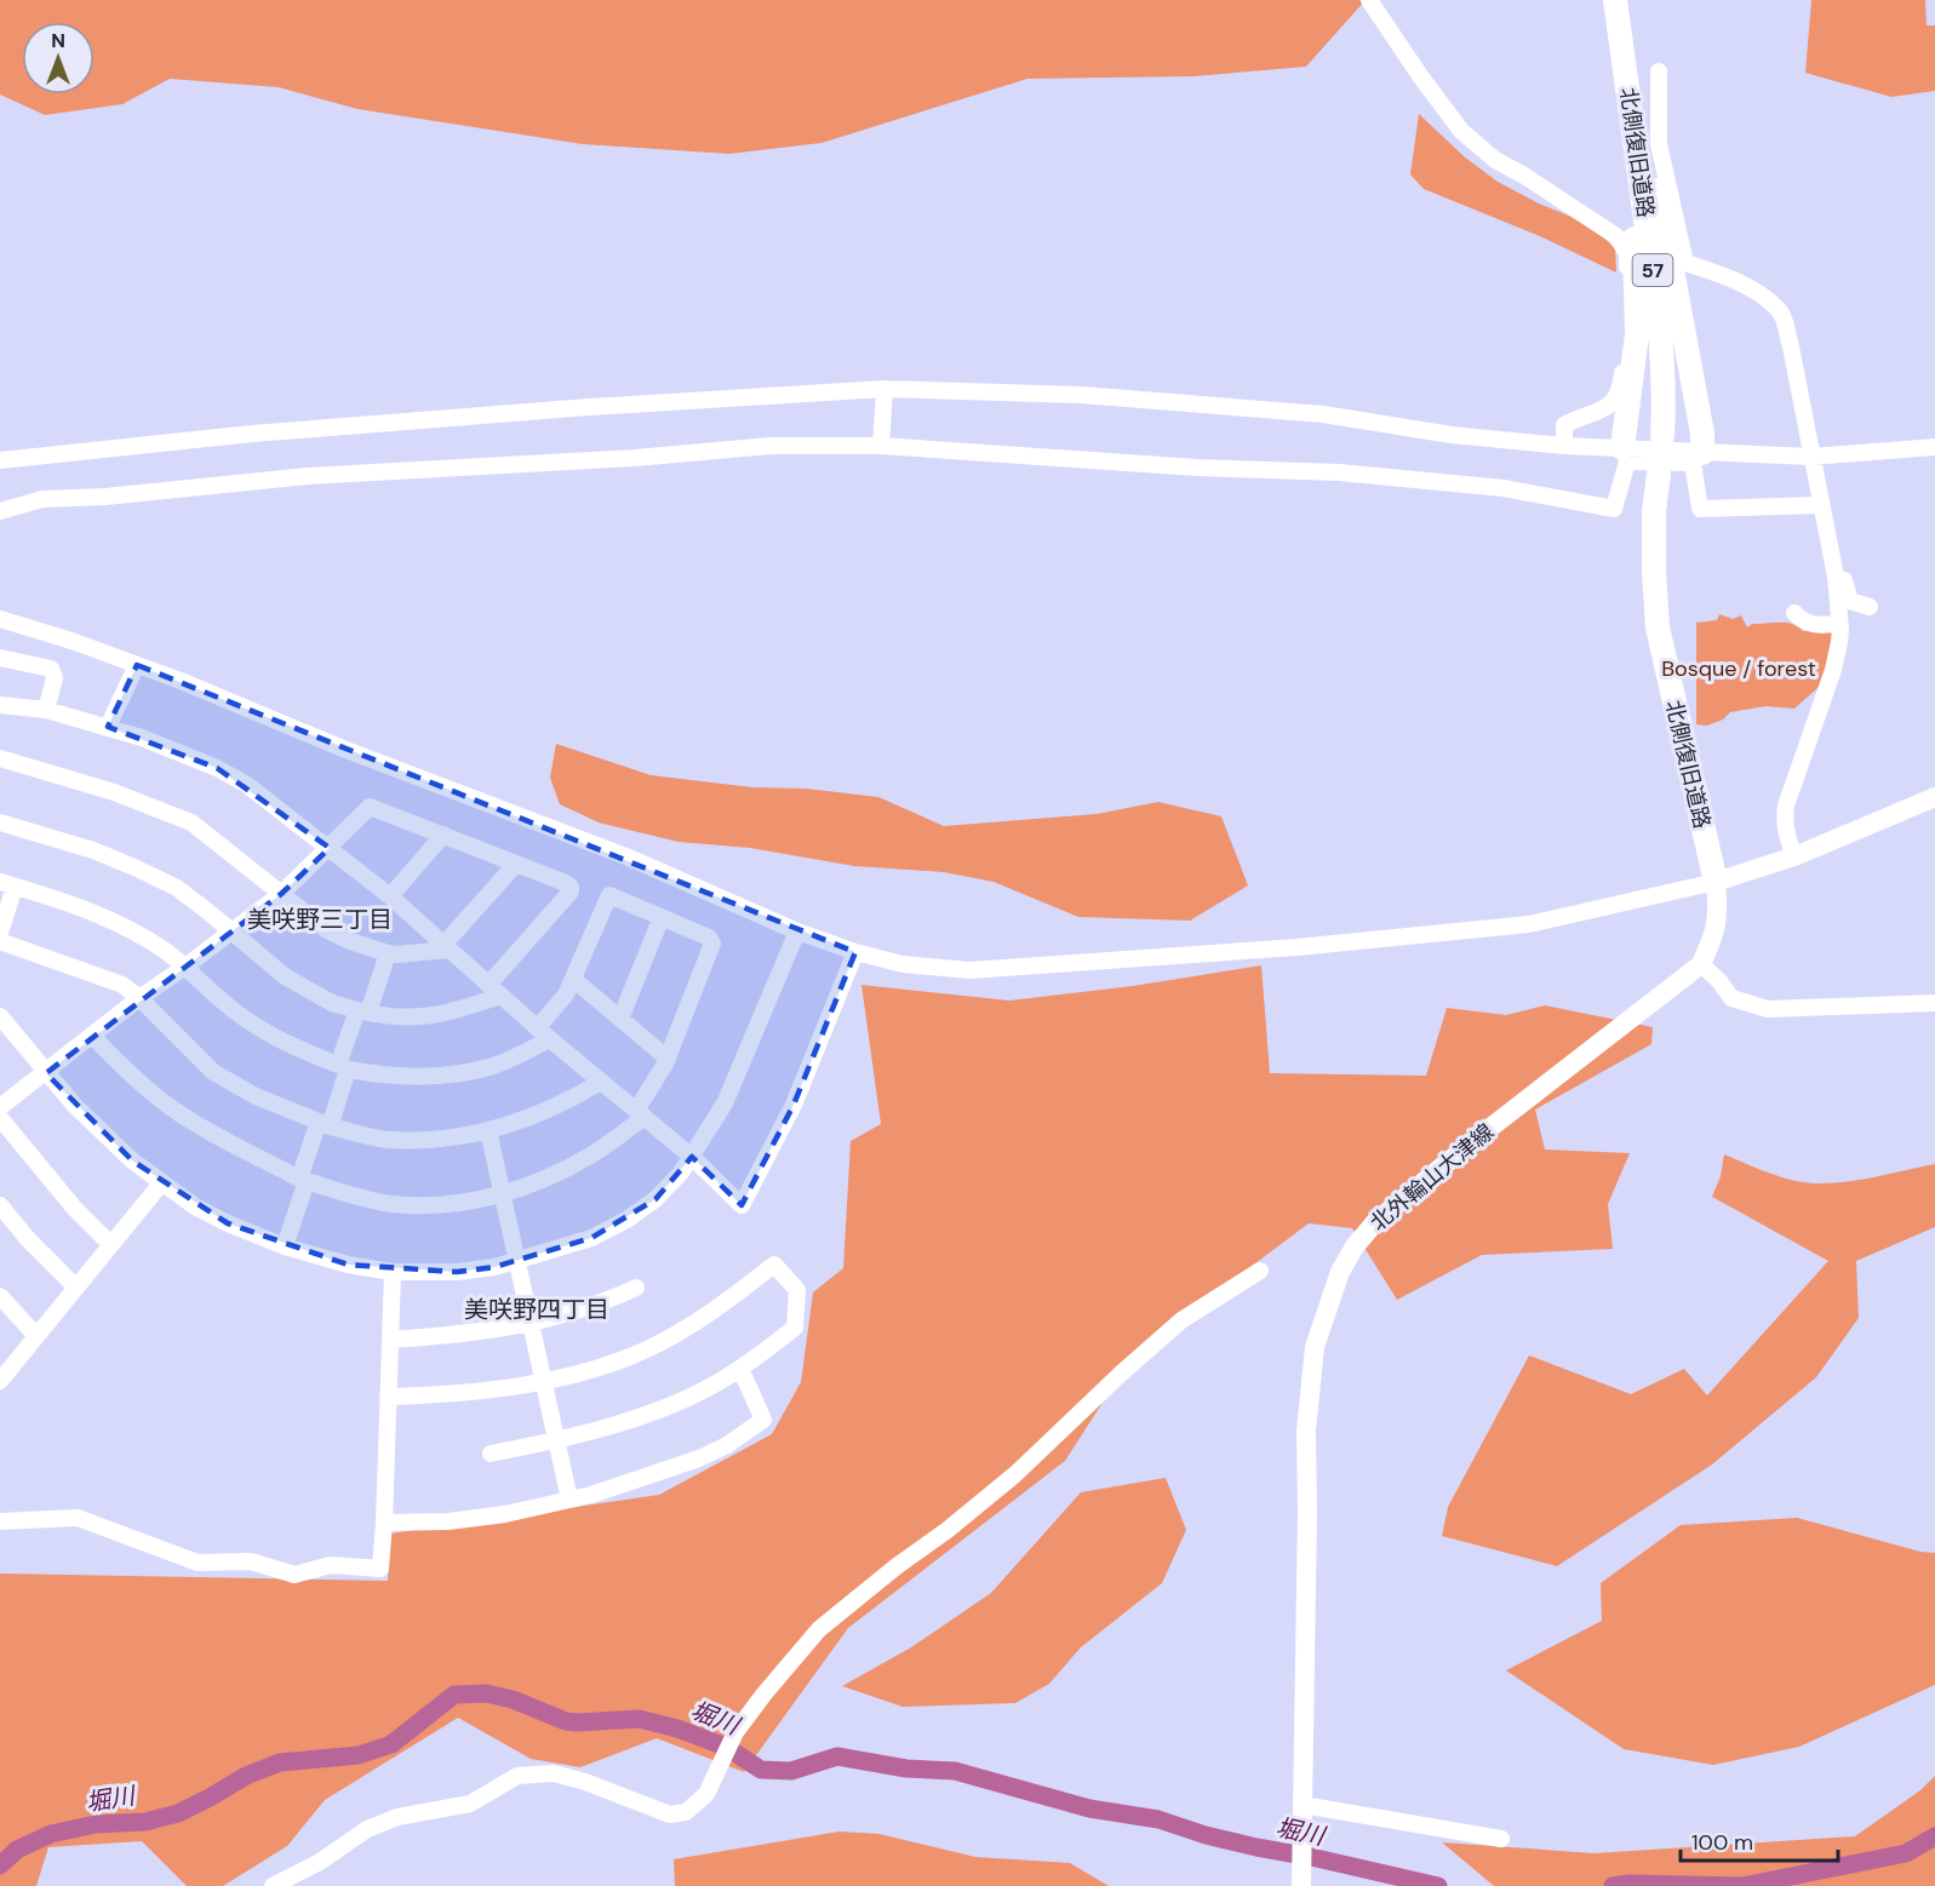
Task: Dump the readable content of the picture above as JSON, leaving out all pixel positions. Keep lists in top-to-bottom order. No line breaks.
{"streets":{"highway":["北側復旧道路","57"],"main road":["北外輪山大津線"]},"crossings":[["北側復旧道路","北外輪山大津線"]],"districts":["美咲野三丁目","美咲野四丁目"],"water":["堀川"],"parks":["Bosque / forest"],"scale_bar":"100 m","north":"top"}
